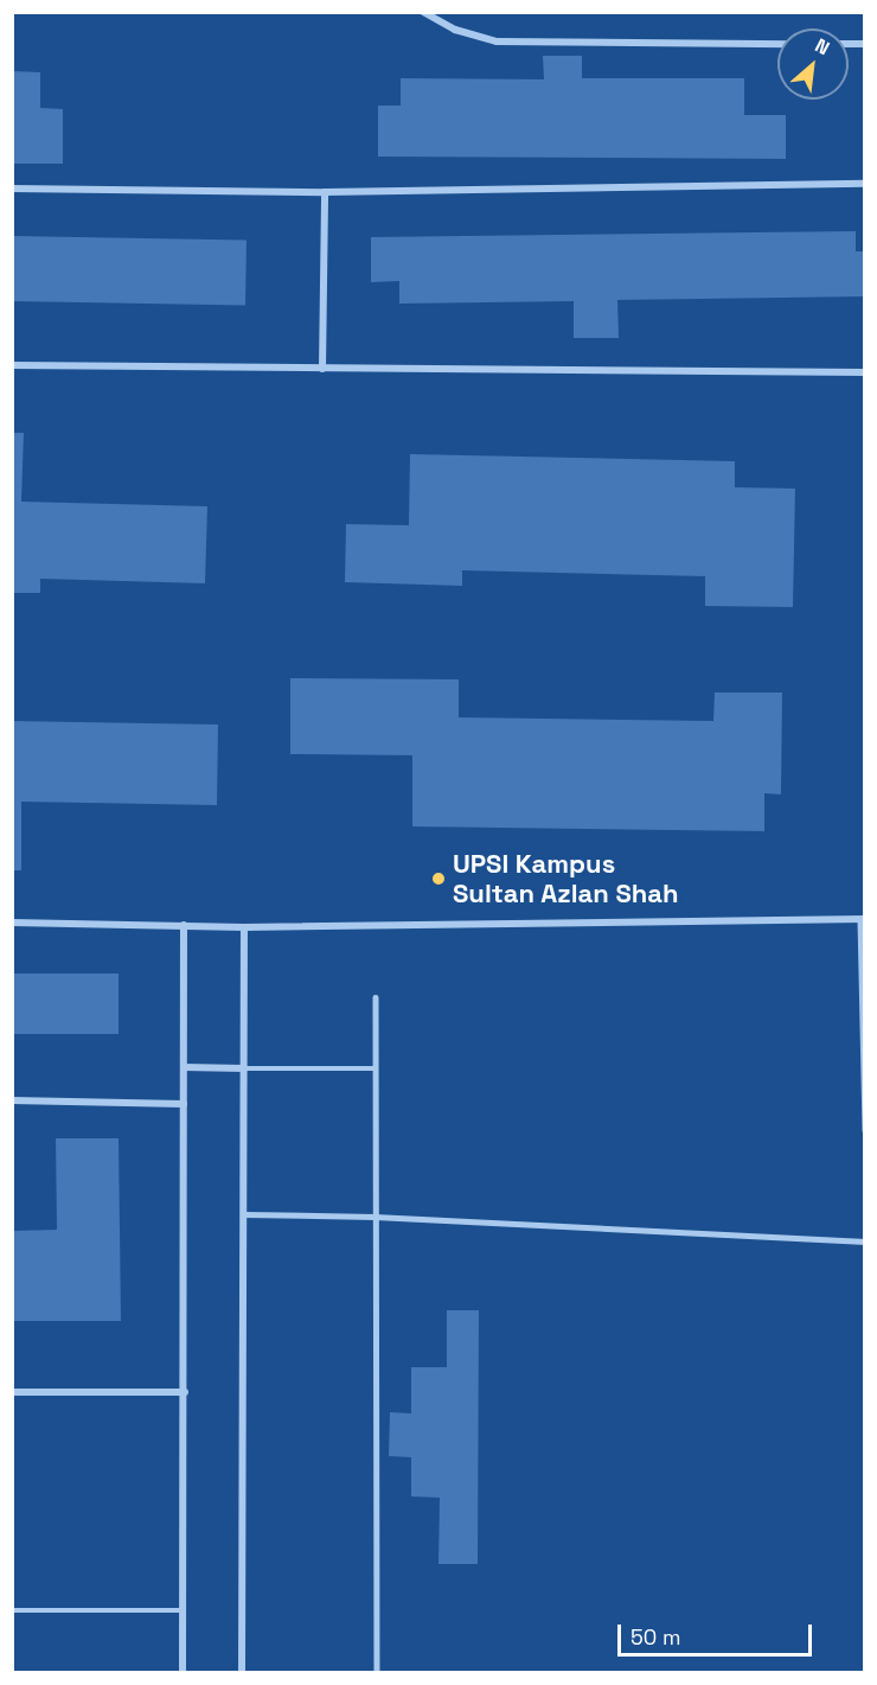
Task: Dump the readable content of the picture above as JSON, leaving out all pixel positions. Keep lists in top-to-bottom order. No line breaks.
{"places":["UPSI Kampus Sultan Azlan Shah"],"scale_bar":"50 m","north":"top right"}
